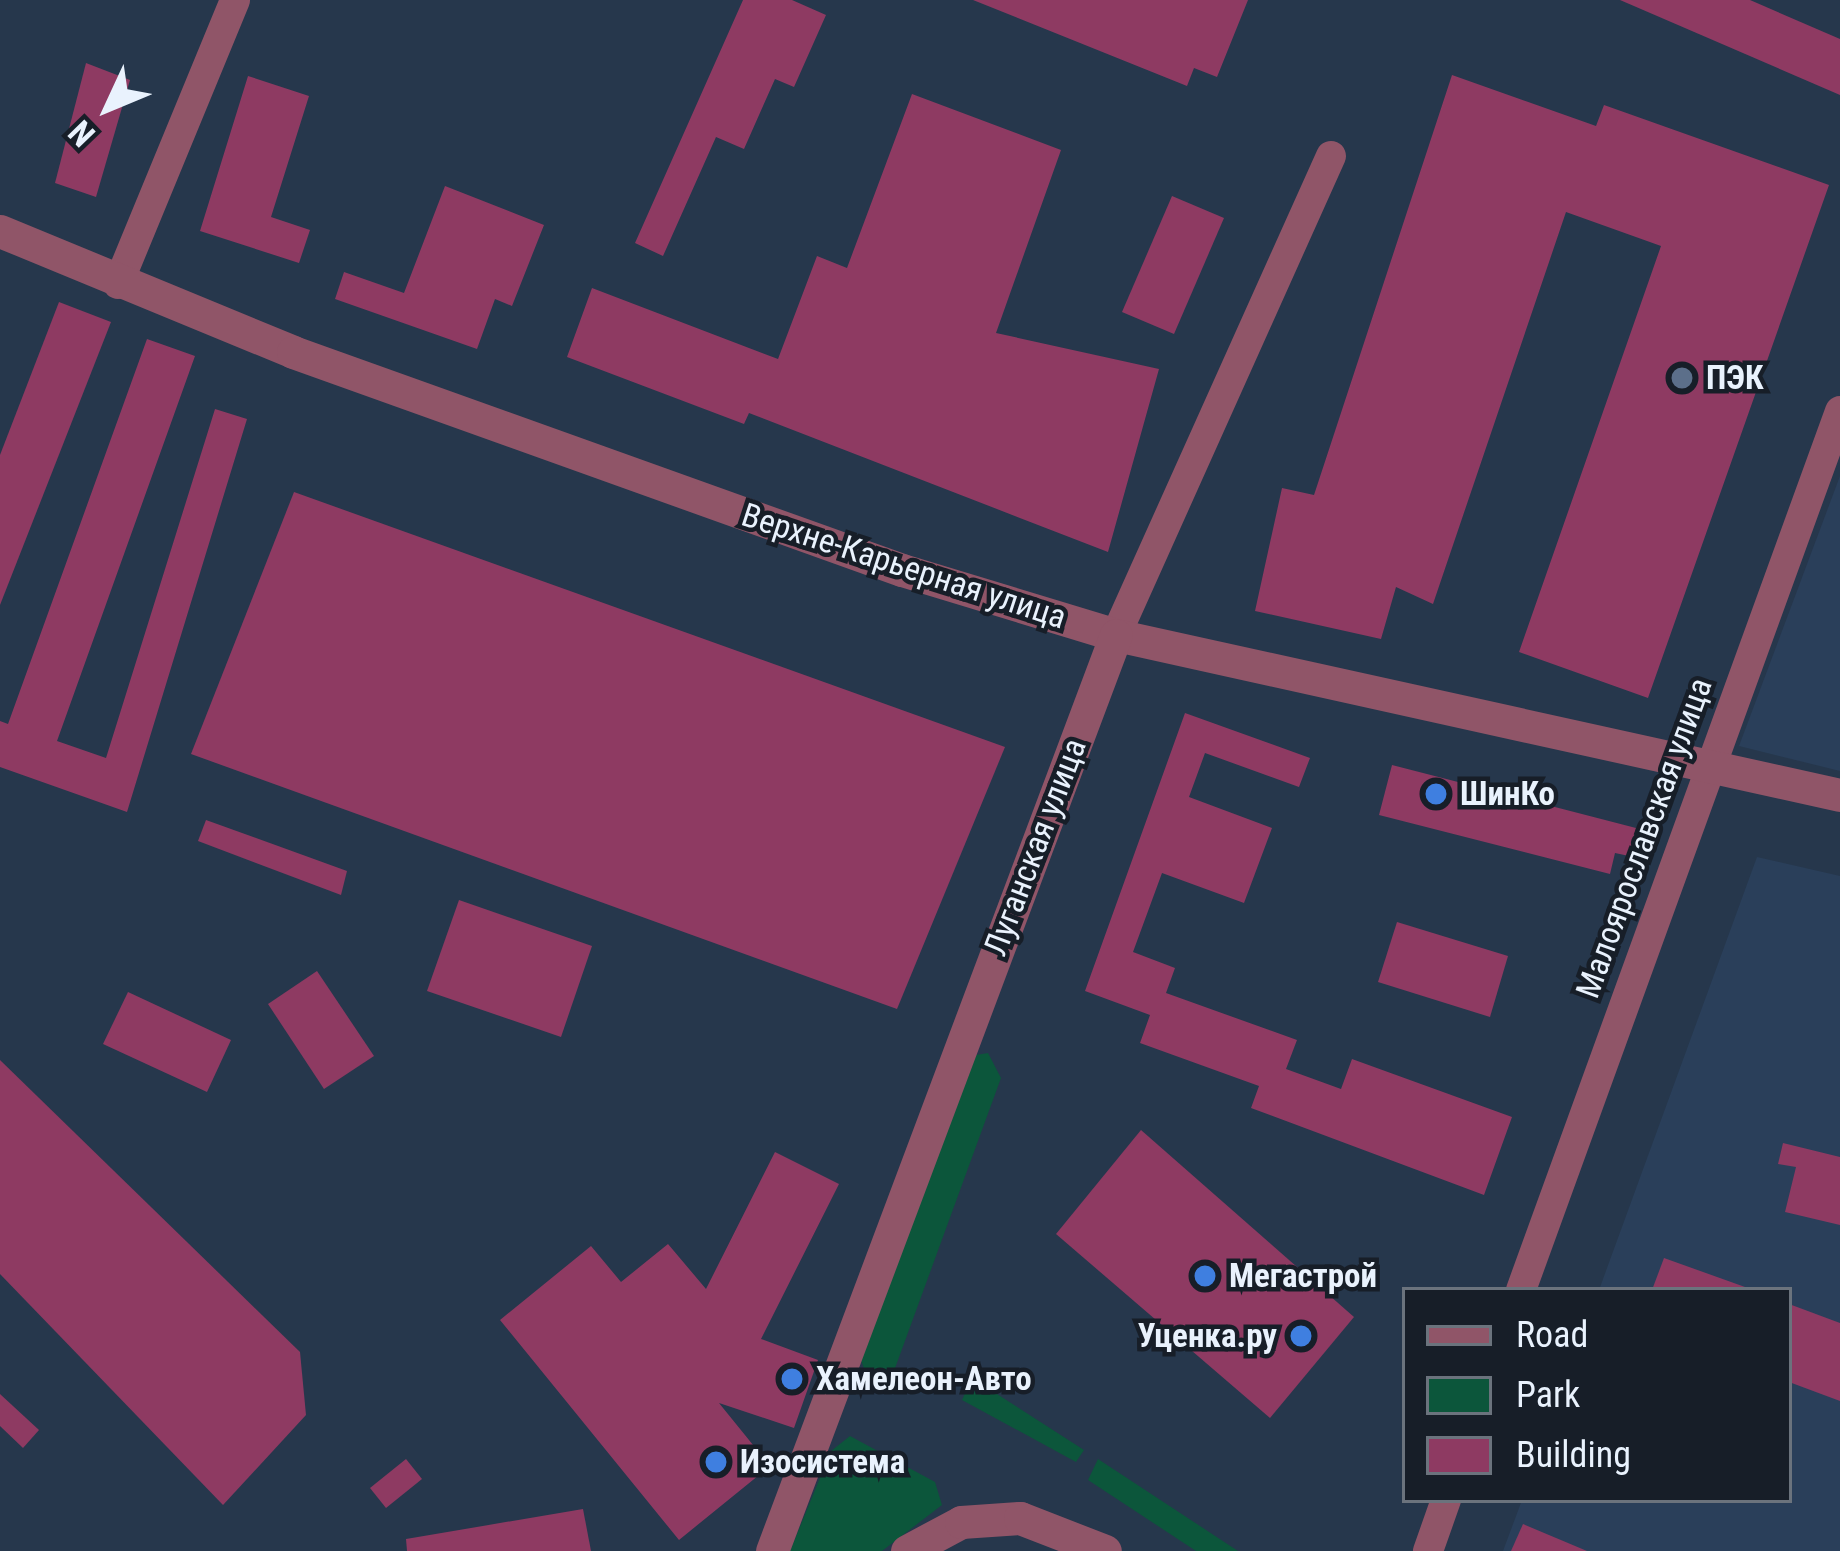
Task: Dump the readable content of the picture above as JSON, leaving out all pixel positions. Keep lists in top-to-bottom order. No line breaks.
{"streets":{"street":["Верхне-Карьерная улица","Малоярославская улица","Луганская улица"]},"crossings":[["Верхне-Карьерная улица","Малоярославская улица"],["Верхне-Карьерная улица","Луганская улица"]],"places":["ПЭК","ШинКо","Мегастрой","Уценка.ру","Хамелеон-Авто","Изосистема"],"legend":["Road","Park","Building"],"north":"bottom left"}
